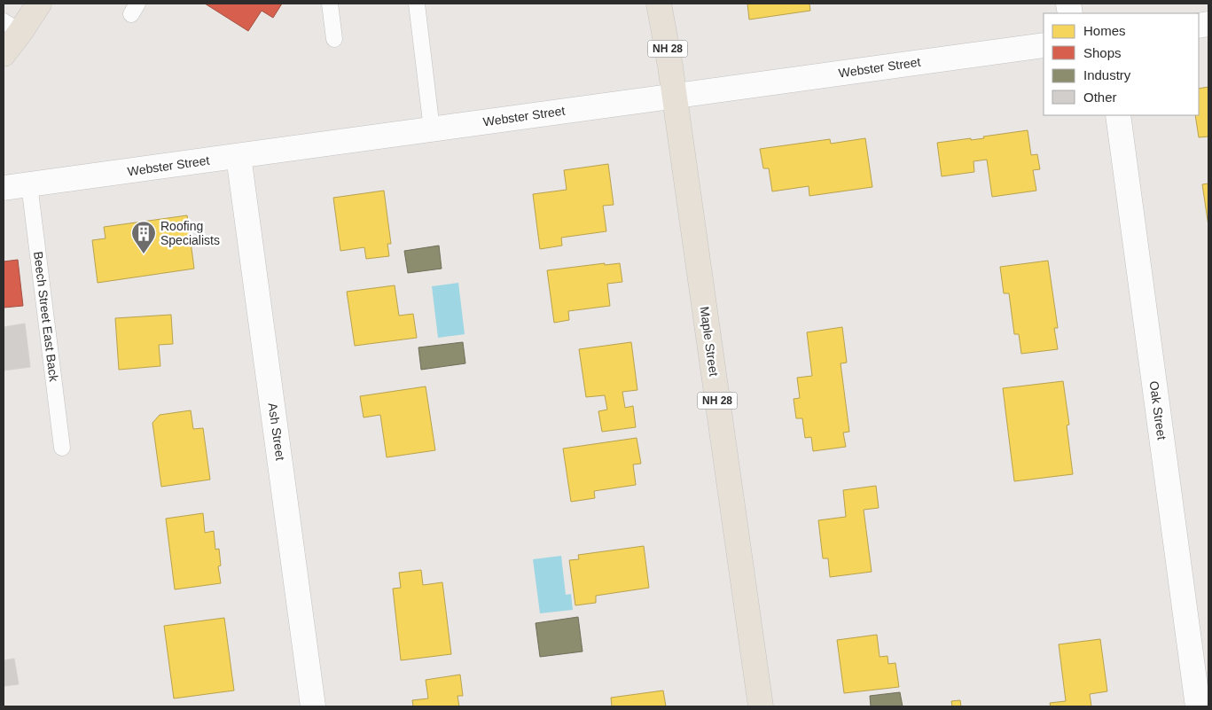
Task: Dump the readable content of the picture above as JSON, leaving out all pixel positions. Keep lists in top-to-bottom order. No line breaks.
{"streets":{"main road":["NH 28","Maple Street"],"street":["Webster Street","Oak Street","Ash Street"],"lane":["Beech Street East Back"]},"crossings":[["Webster Street","Beech Street East Back"],["Webster Street","Maple Street"],["Webster Street","Ash Street"]],"places":{"building":["Roofing Specialists"]},"legend":["Homes","Shops","Industry","Other"]}
